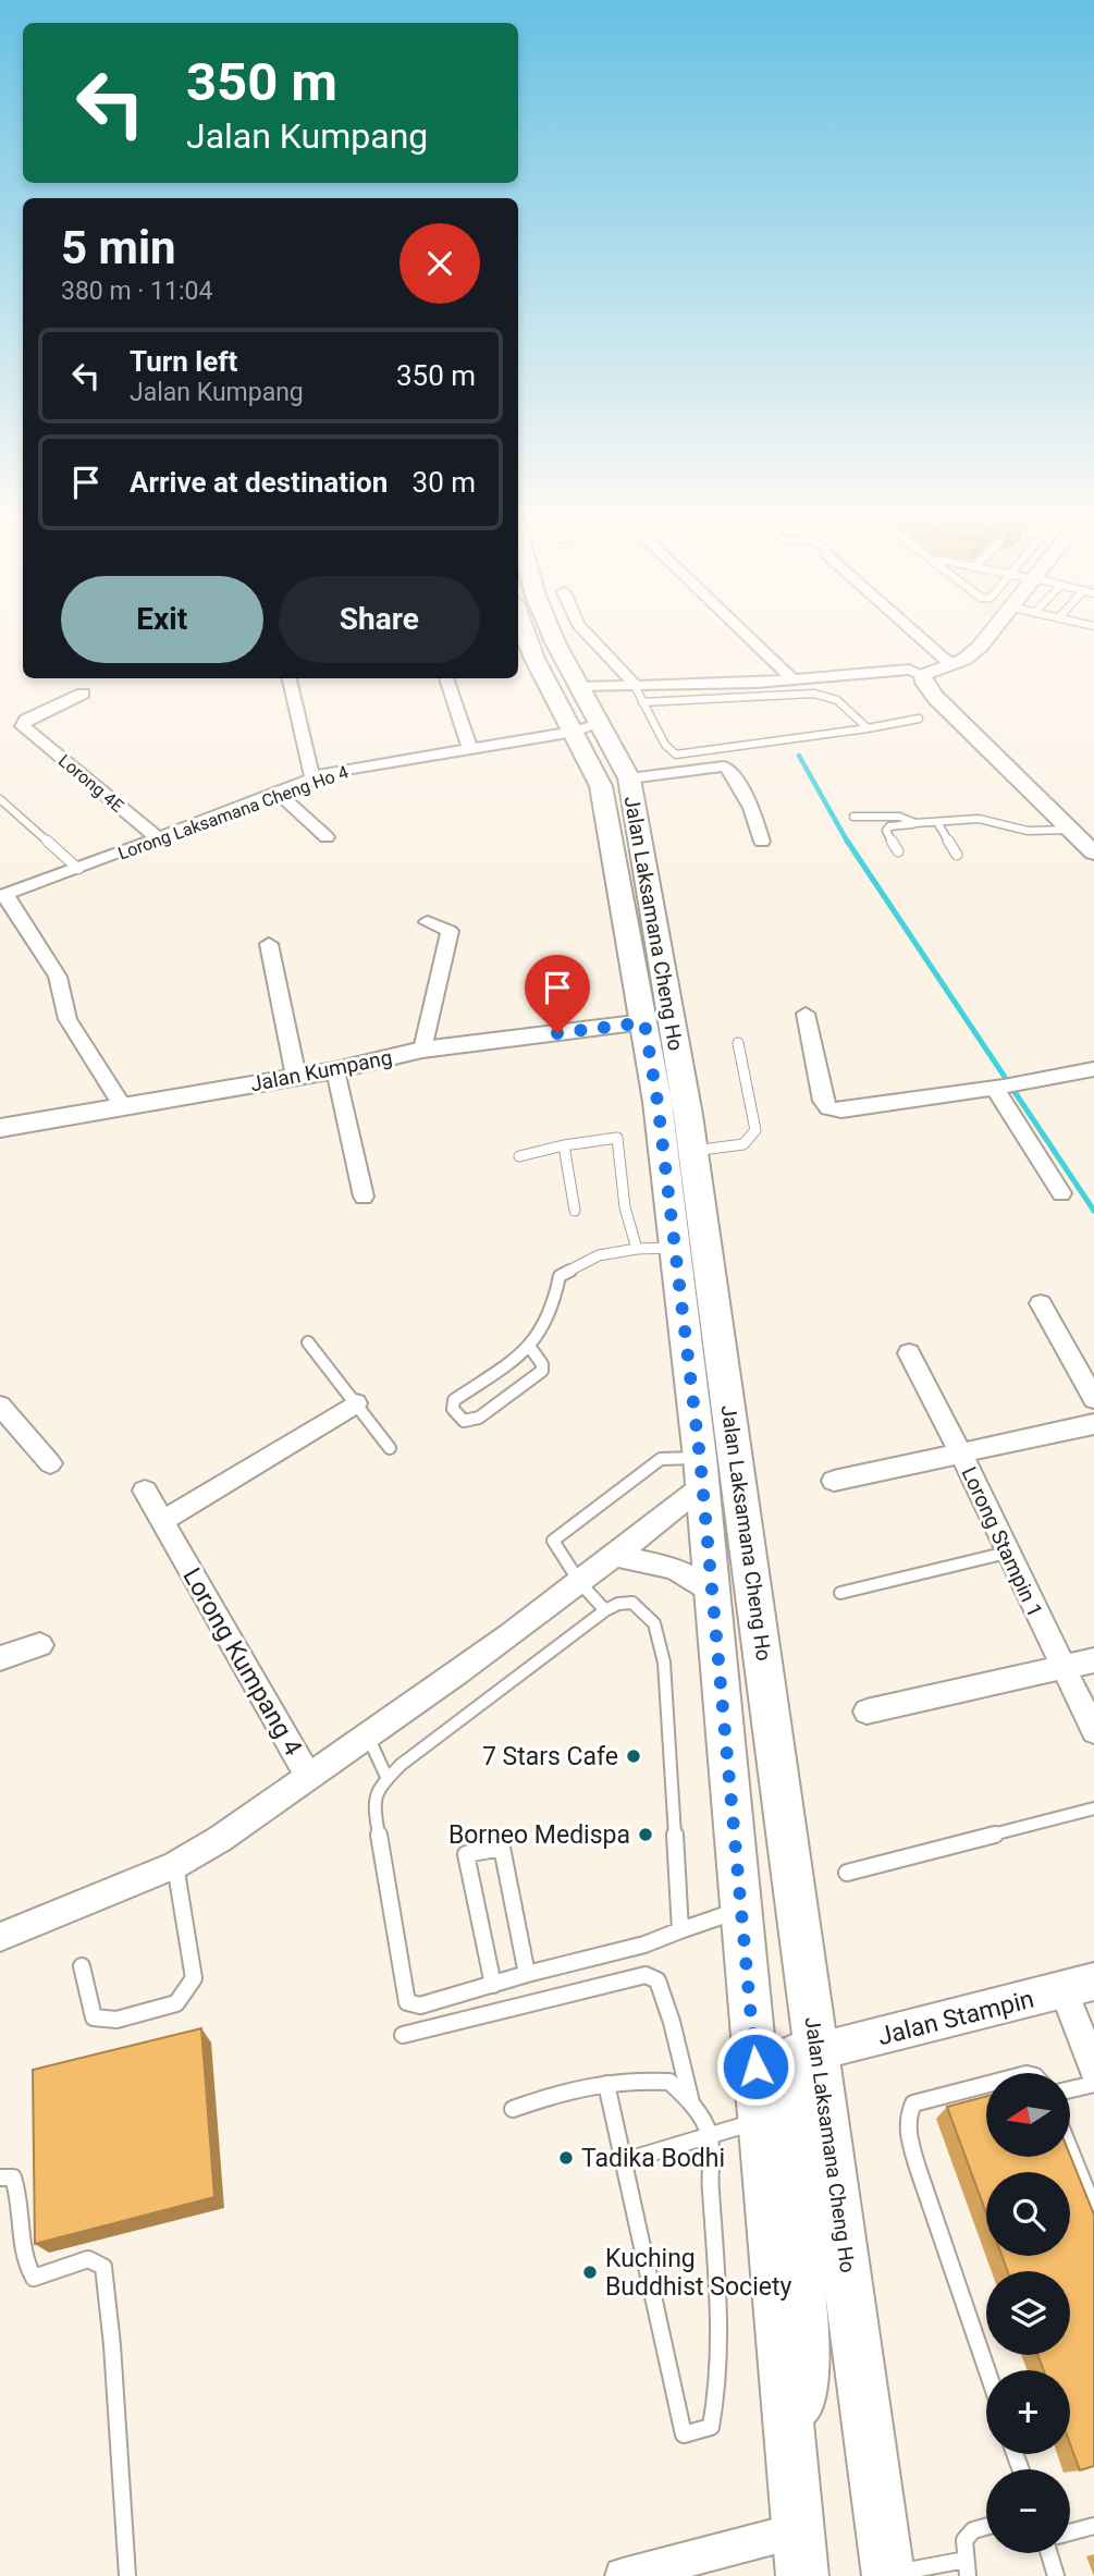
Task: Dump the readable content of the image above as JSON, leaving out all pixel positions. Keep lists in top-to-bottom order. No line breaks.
{"streets":{"main road":["Jalan Laksamana Cheng Ho"],"street":["Lorong 4E","Lorong Laksamana Cheng Ho 4","Jalan Kumpang","Lorong Stampin 1","Lorong Kumpang 4","Jalan Stampin"]},"crossings":[["Lorong 4E","Lorong Laksamana Cheng Ho 4"],["Lorong Laksamana Cheng Ho 4","Jalan Laksamana Cheng Ho"],["Jalan Laksamana Cheng Ho","Jalan Kumpang"],["Jalan Laksamana Cheng Ho","Jalan Stampin"]],"places":["7 Stars Cafe","Borneo Medispa","Tadika Bodhi","Kuching Buddhist Society"],"north":"left","page":{"turn":["350 m","Jalan Kumpang"],"heading":["5 min","380 m · 11:04"],"list":[{"name":"Turn left","note":"Jalan Kumpang","value":"350 m"},{"name":"Arrive at destination","value":"30 m"}],"buttons":["Exit","Share"],"map_buttons":["+","−"]}}
